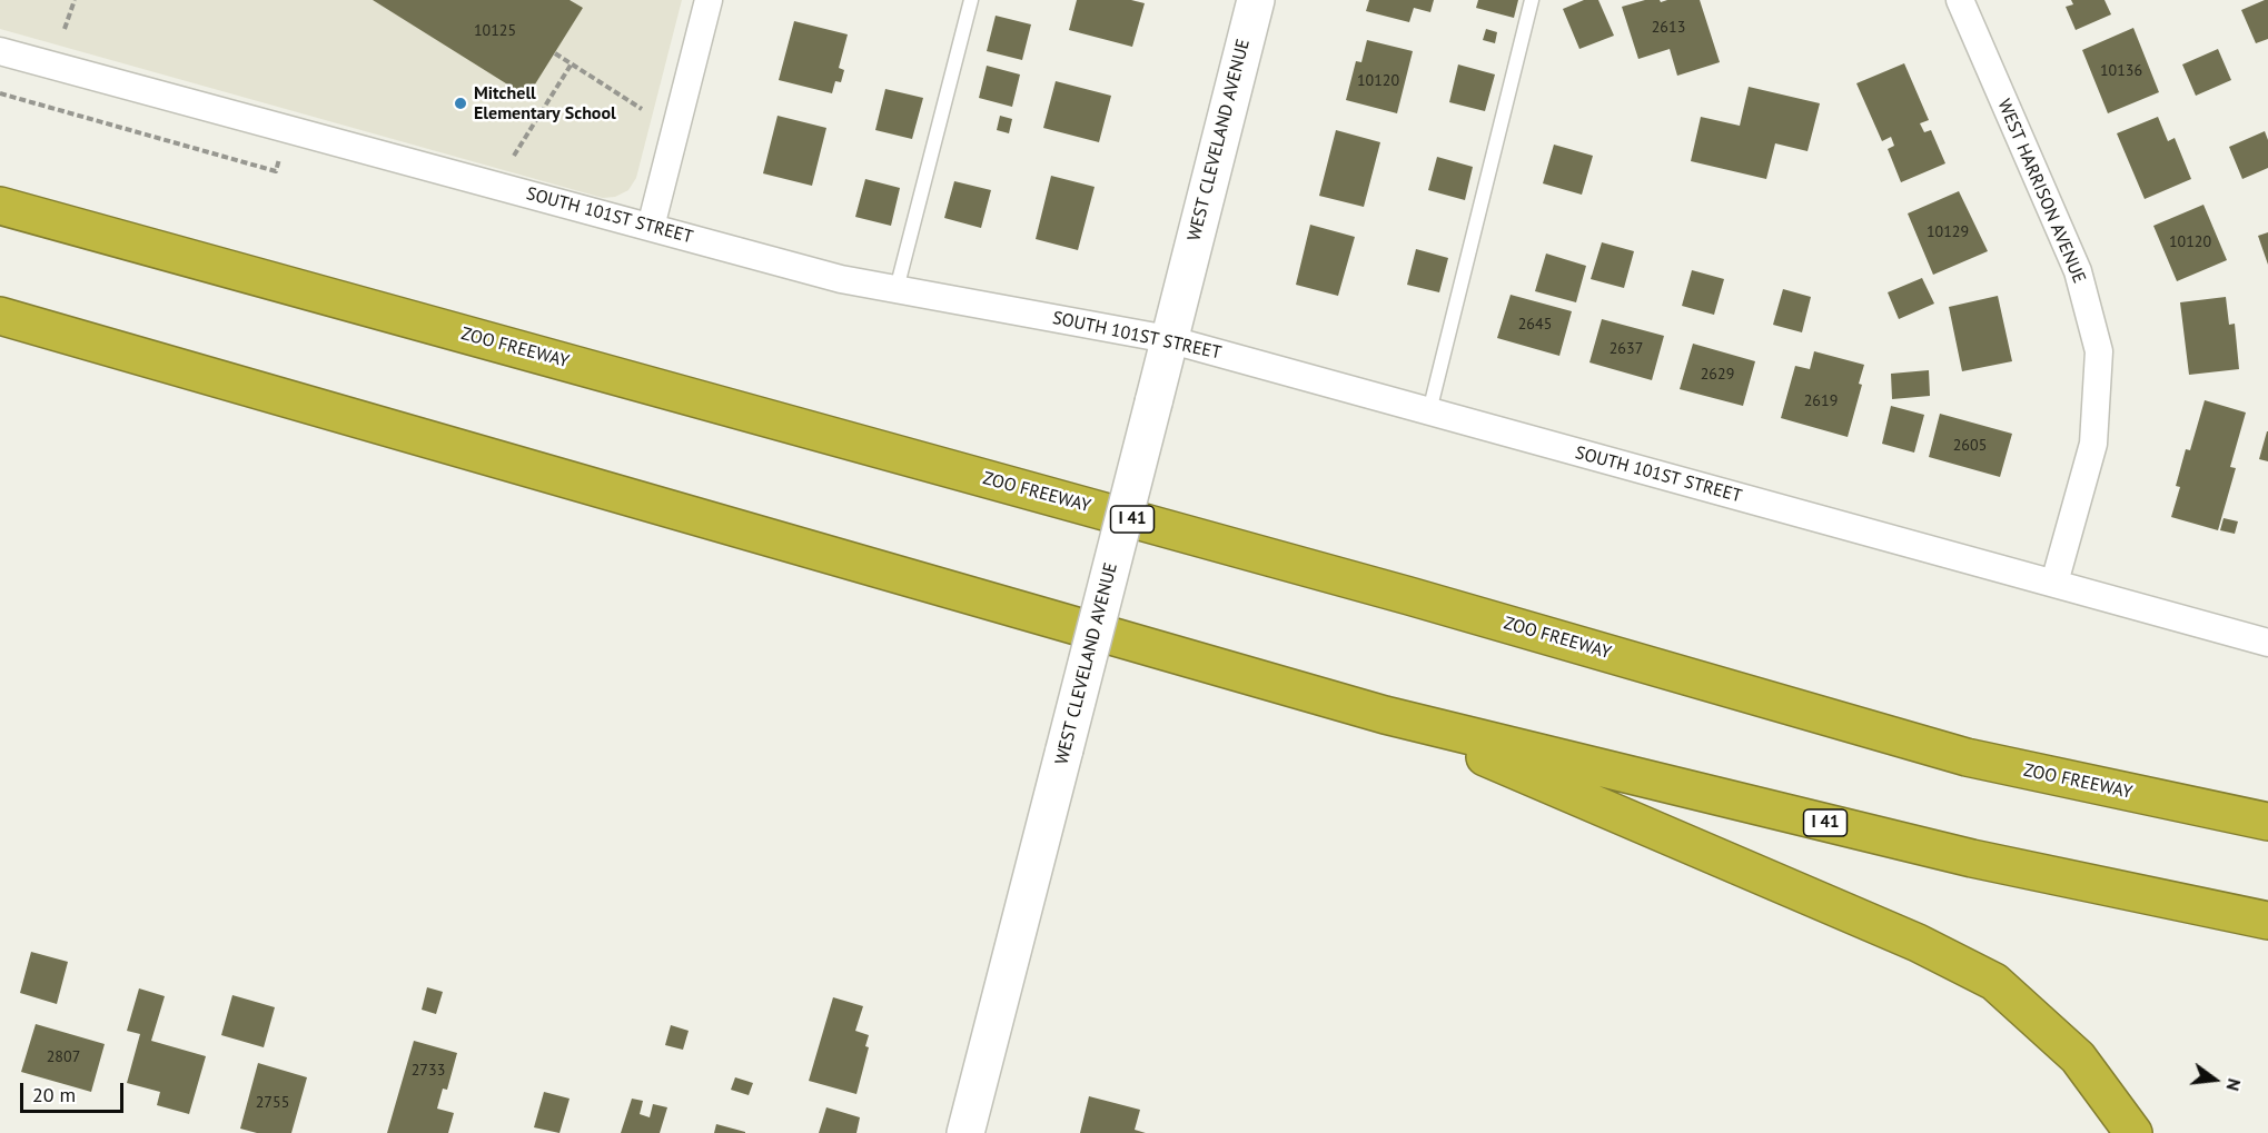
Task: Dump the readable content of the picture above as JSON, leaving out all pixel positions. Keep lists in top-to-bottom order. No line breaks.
{"streets":{"highway":["ZOO FREEWAY","I 41"],"street":["WEST CLEVELAND AVENUE","WEST HARRISON AVENUE","SOUTH 101ST STREET"]},"crossings":[["WEST CLEVELAND AVENUE","SOUTH 101ST STREET"],["WEST HARRISON AVENUE","SOUTH 101ST STREET"]],"places":["Mitchell Elementary School"],"house_numbers":["2613","10125","10136","10120","10129","10120","2645","2637","2629","2619","2605","2807","2733","2755"],"scale_bar":"20 m","north":"right"}
